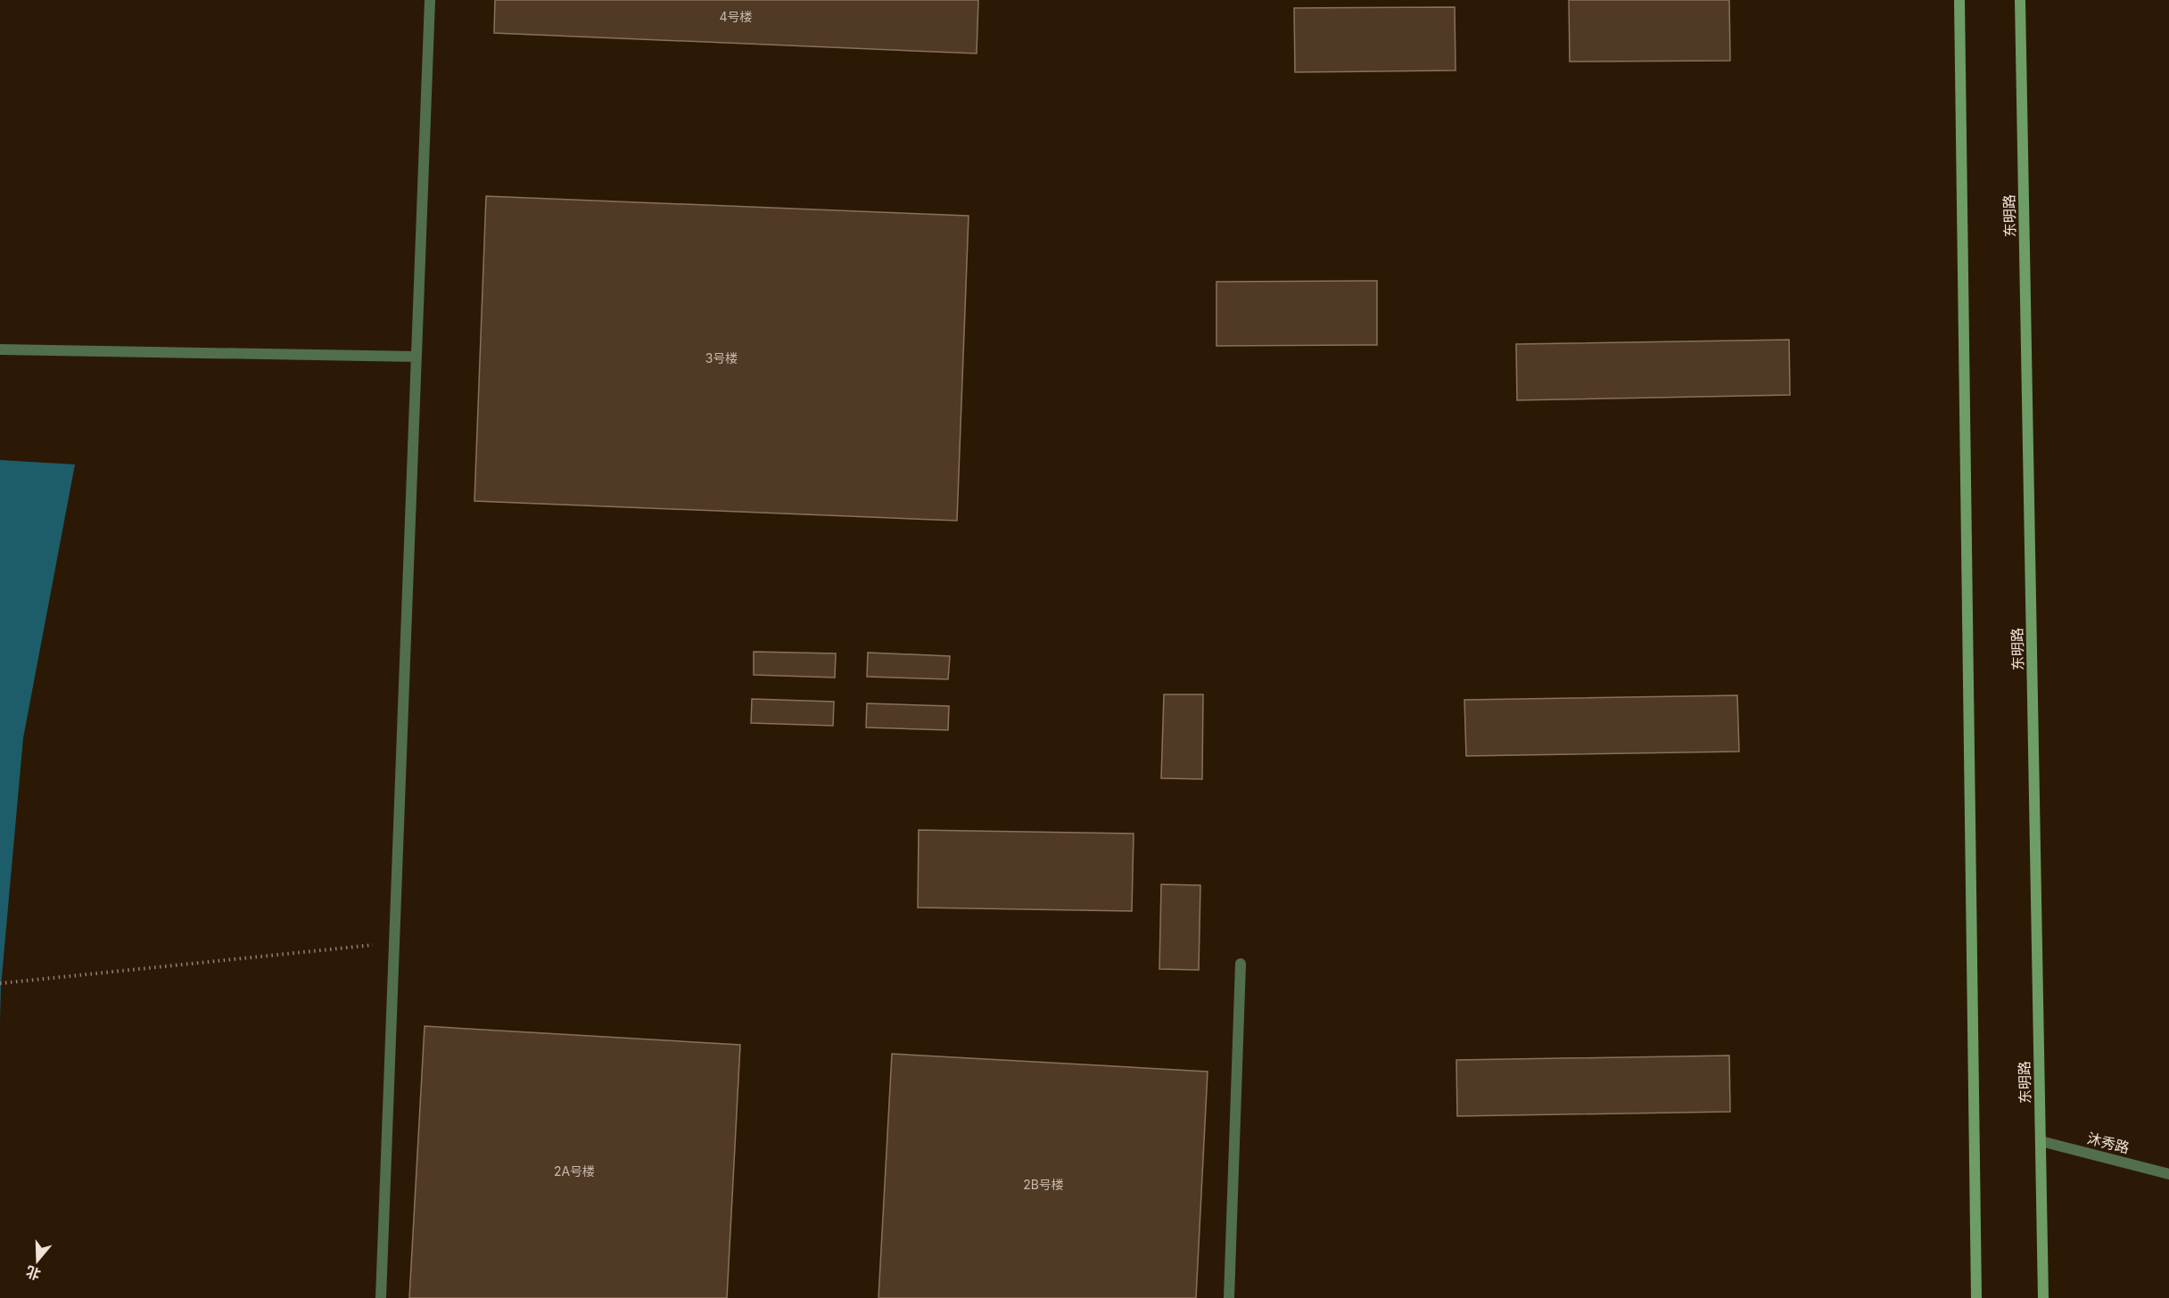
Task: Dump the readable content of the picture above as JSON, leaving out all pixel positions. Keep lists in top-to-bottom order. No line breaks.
{"streets":{"main road":["东明路"],"street":["沐秀路"]},"crossings":[["东明路","沐秀路"]],"house_numbers":["4号楼","3号楼","2A号楼","2B号楼"],"north":"bottom"}
